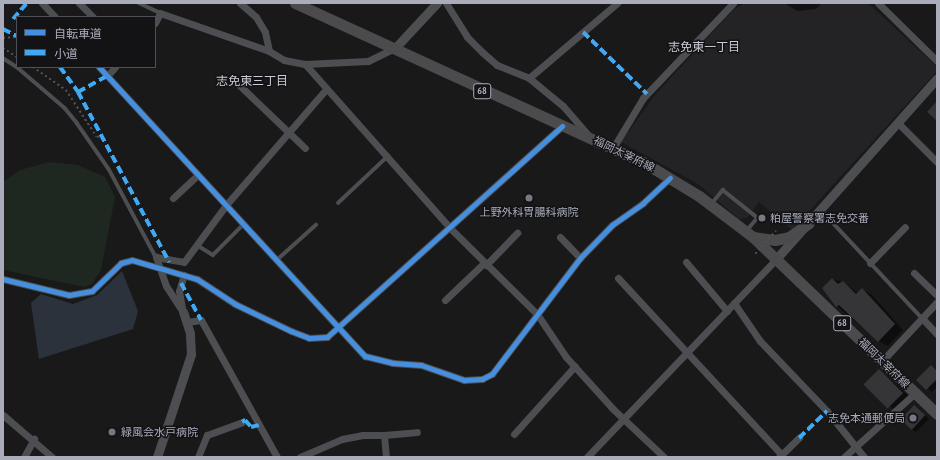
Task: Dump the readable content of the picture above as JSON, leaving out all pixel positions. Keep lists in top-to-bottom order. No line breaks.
{"streets":{"main road":["68","福岡太宰府線"]},"districts":["志免東一丁目","志免東三丁目"],"places":["上野外科胃腸科病院","粕屋警察署志免交番","志免本通郵便局","緑風会水戸病院"],"legend":["自転車道","小道"]}
